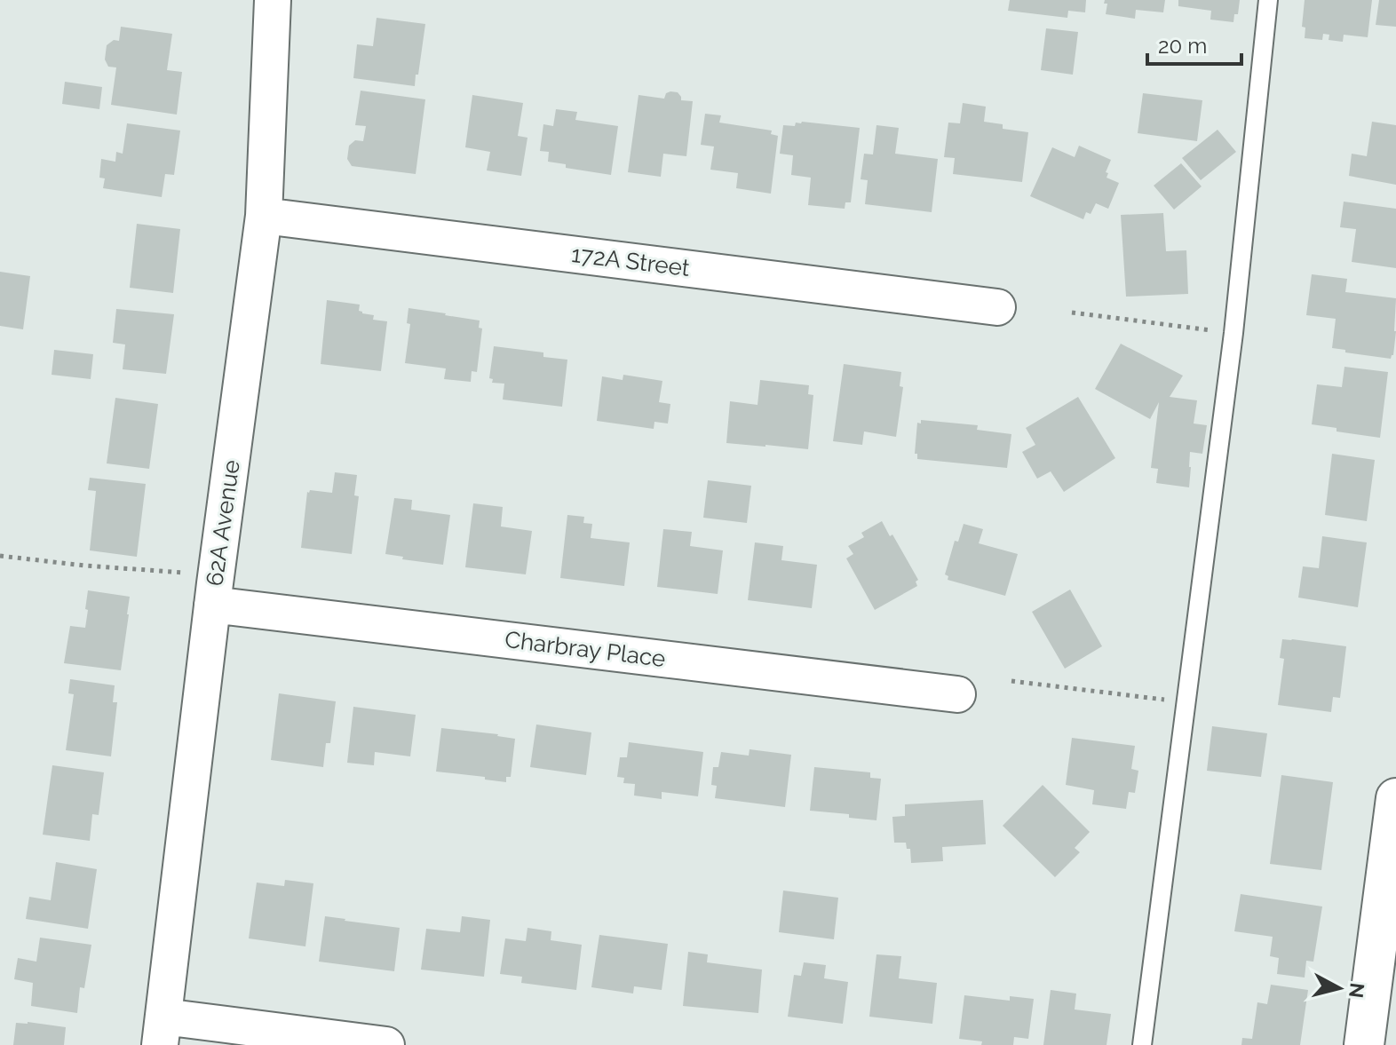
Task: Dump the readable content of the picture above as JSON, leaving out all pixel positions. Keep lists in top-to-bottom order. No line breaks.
{"streets":{"street":["172A Street","62A Avenue","Charbray Place"]},"crossings":[["172A Street","62A Avenue"],["62A Avenue","Charbray Place"]],"scale_bar":"20 m","north":"right"}
